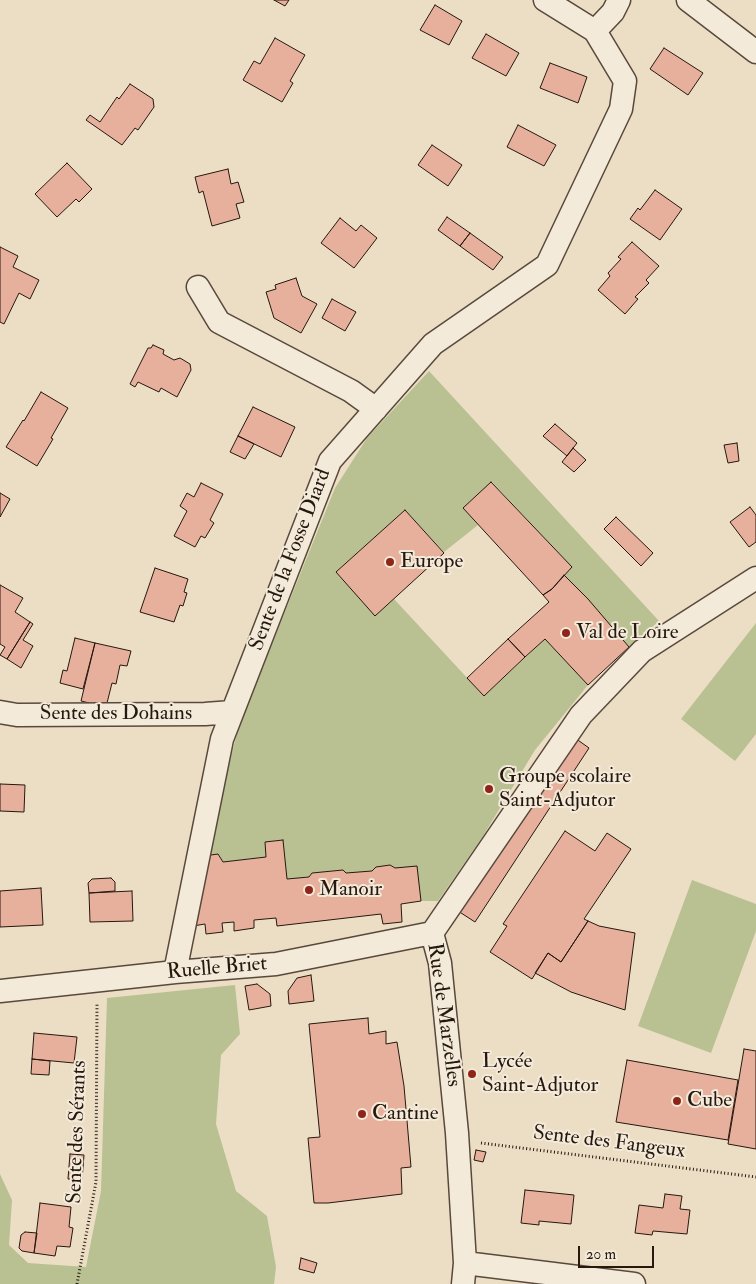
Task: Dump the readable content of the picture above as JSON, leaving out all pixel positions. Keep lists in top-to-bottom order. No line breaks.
{"streets":{"street":["Sente de la Fosse Diard","Sente des Dohains","Ruelle Briet","Rue de Marzelles"],"path":["Sente des Sérants","Sente des Fangeux"]},"crossings":[["Sente de la Fosse Diard","Sente des Dohains"],["Sente de la Fosse Diard","Ruelle Briet"],["Ruelle Briet","Rue de Marzelles"],["Ruelle Briet","Sente des Sérants"],["Rue de Marzelles","Sente des Fangeux"]],"places":["Europe","Val de Loire","Groupe scolaire Saint-Adjutor","Manoir","Lycée Saint-Adjutor","Cube","Cantine"],"scale_bar":"20 m"}
